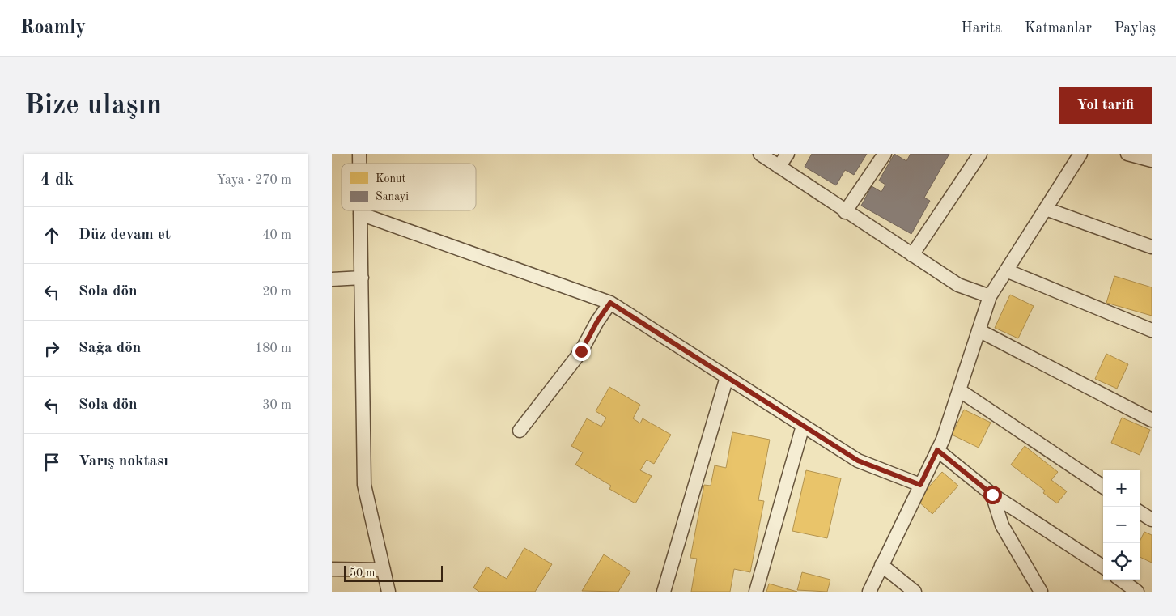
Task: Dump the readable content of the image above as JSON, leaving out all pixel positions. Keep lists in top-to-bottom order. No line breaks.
{"legend":["Konut","Sanayi"],"scale_bar":"50 m","page":{"header":"Roamly","nav":["Harita","Katmanlar","Paylaş"],"buttons":"Yol tarifi","title":"Bize ulaşın","heading":["4 dk","Yaya · 270 m"],"list":[["Düz devam et","40 m"],["Sola dön","20 m"],["Sağa dön","180 m"],["Sola dön","30 m"],"Varış noktası"],"map_buttons":["+","−"],"scale":"50 m"}}
